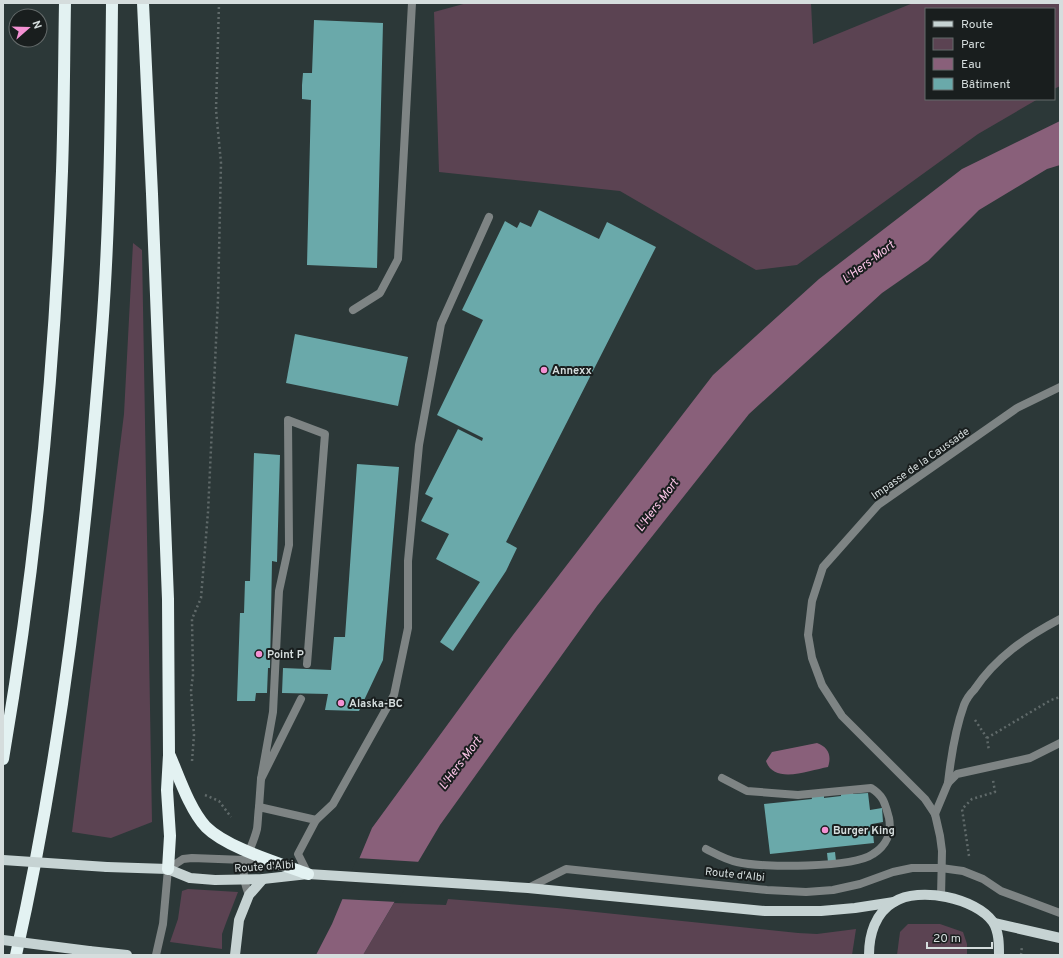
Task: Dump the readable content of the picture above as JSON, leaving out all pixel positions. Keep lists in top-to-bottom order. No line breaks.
{"streets":{"main road":["Route d'Albi"],"street":["Impasse de la Caussade"]},"crossings":[["Impasse de la Caussade","Route d'Albi"]],"water":["L'Hers-Mort"],"places":["Annexx","Point P","Alaska-BC","Burger King"],"legend":["Route","Parc","Eau","Bâtiment"],"scale_bar":"20 m","north":"right"}
